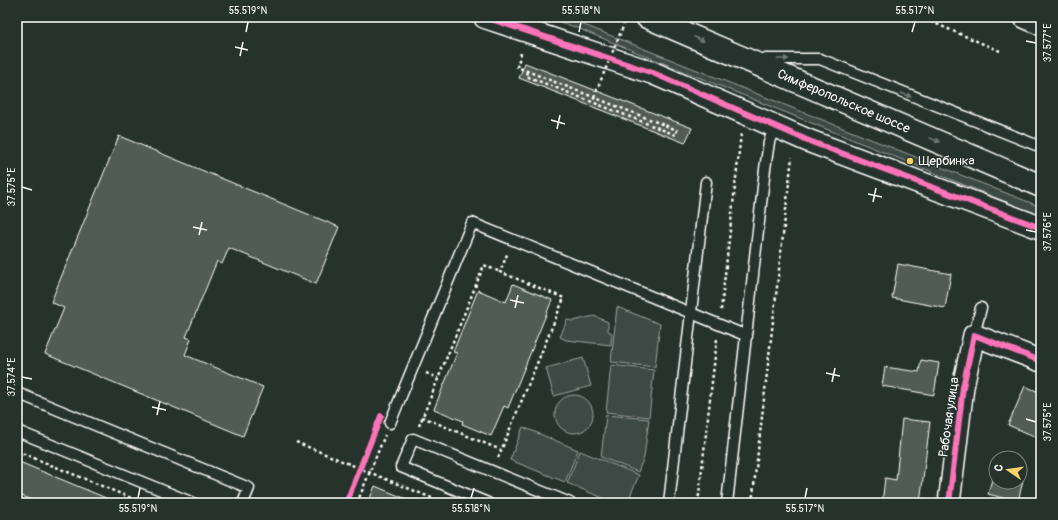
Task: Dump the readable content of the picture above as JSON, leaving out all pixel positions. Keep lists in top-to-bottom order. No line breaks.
{"streets":{"street":["Симферопольское шоссе","Рабочая улица"]},"places":["Щербинка"],"north":"left","coordinates":["55.519°N","55.518°N","55.517°N","37.577°E","37.575°E","37.576°E","37.574°E"]}
